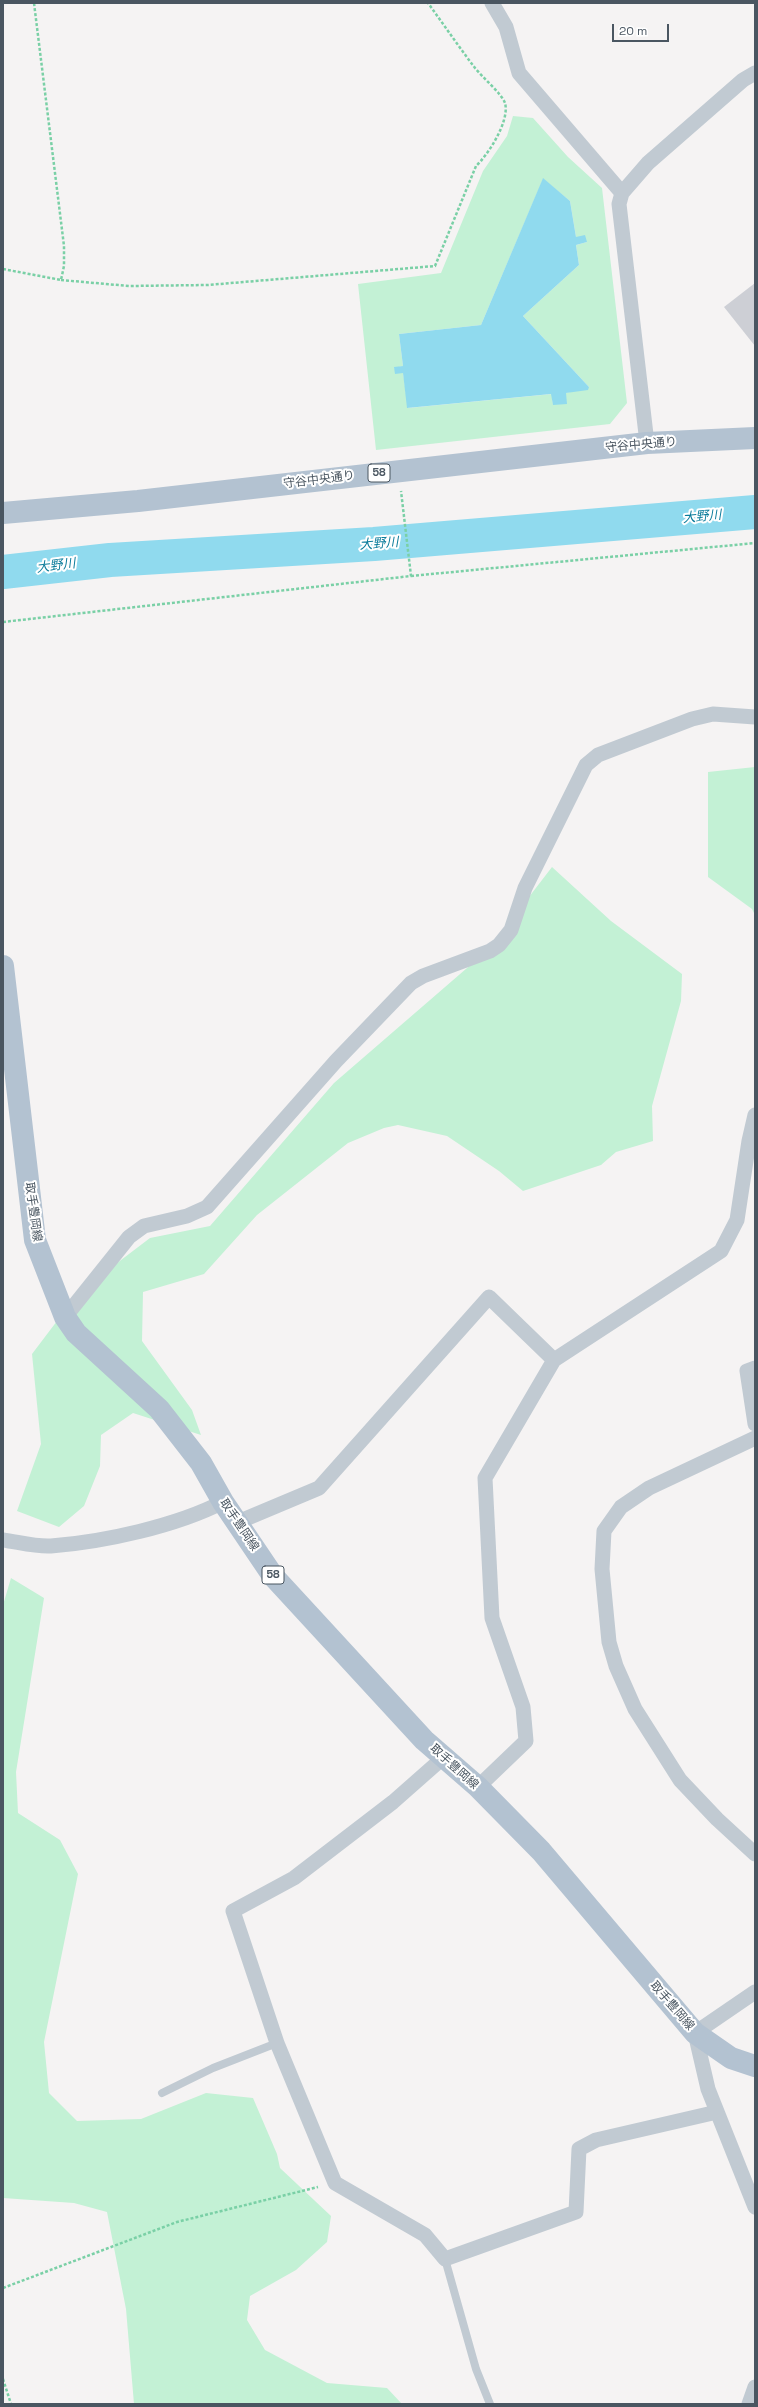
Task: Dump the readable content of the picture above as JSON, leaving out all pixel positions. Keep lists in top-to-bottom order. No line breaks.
{"streets":{"main road":["守谷中央通り","58","取手豊岡線"]},"water":["大野川"],"scale_bar":"20 m"}
